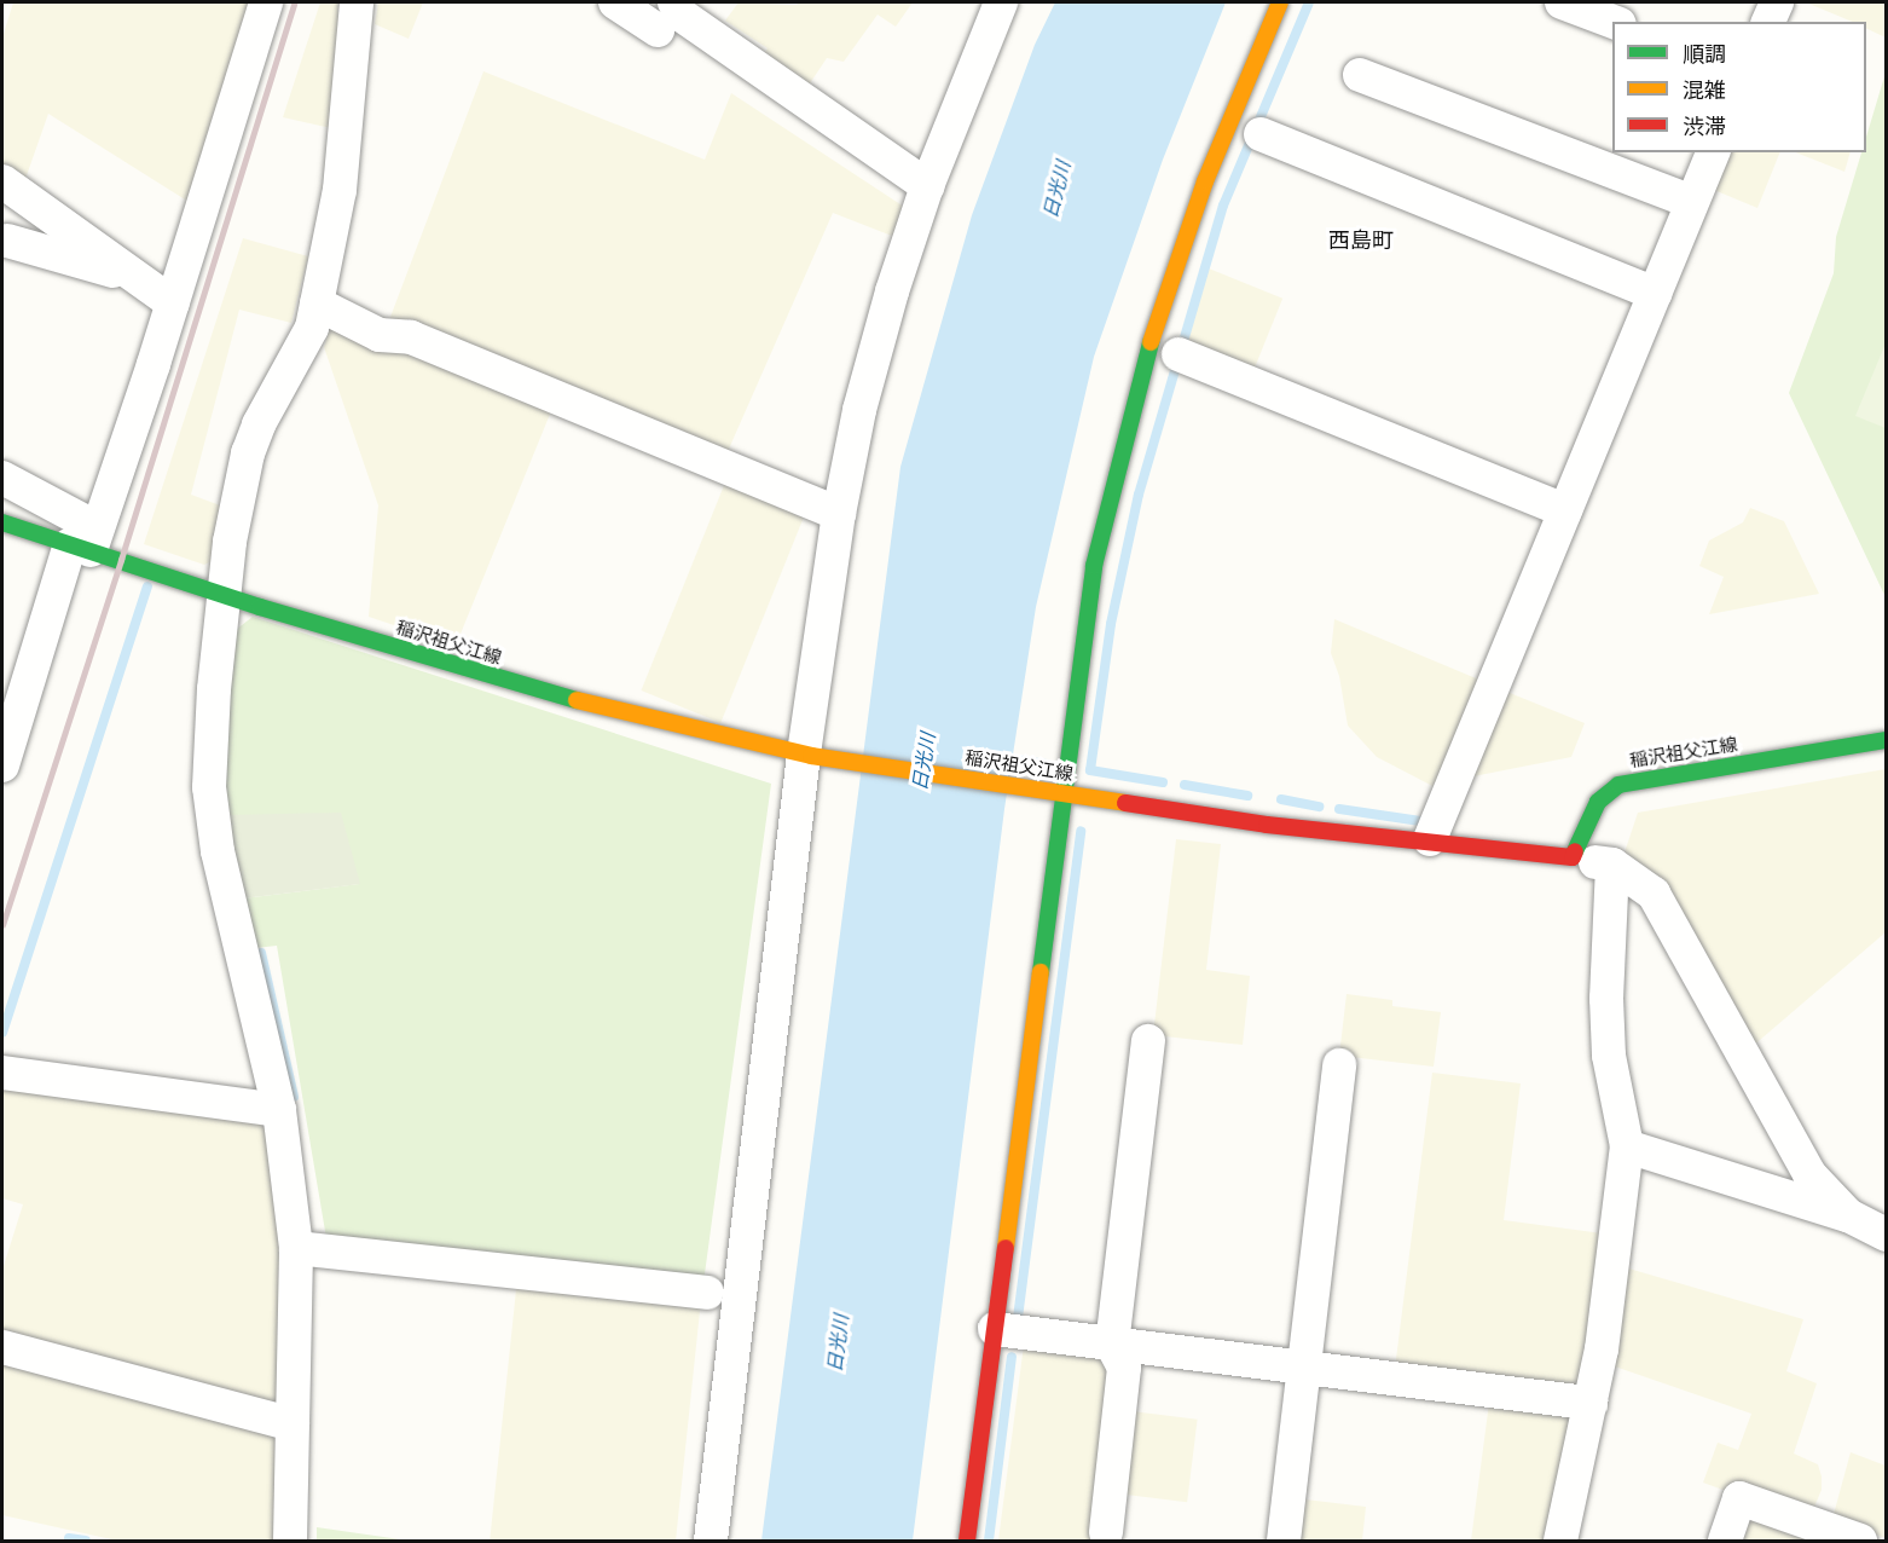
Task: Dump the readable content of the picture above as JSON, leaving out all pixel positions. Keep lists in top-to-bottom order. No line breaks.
{"streets":{"main road":["稲沢祖父江線"]},"districts":["西島町"],"water":["日光川"],"legend":["順調","混雑","渋滞"]}
